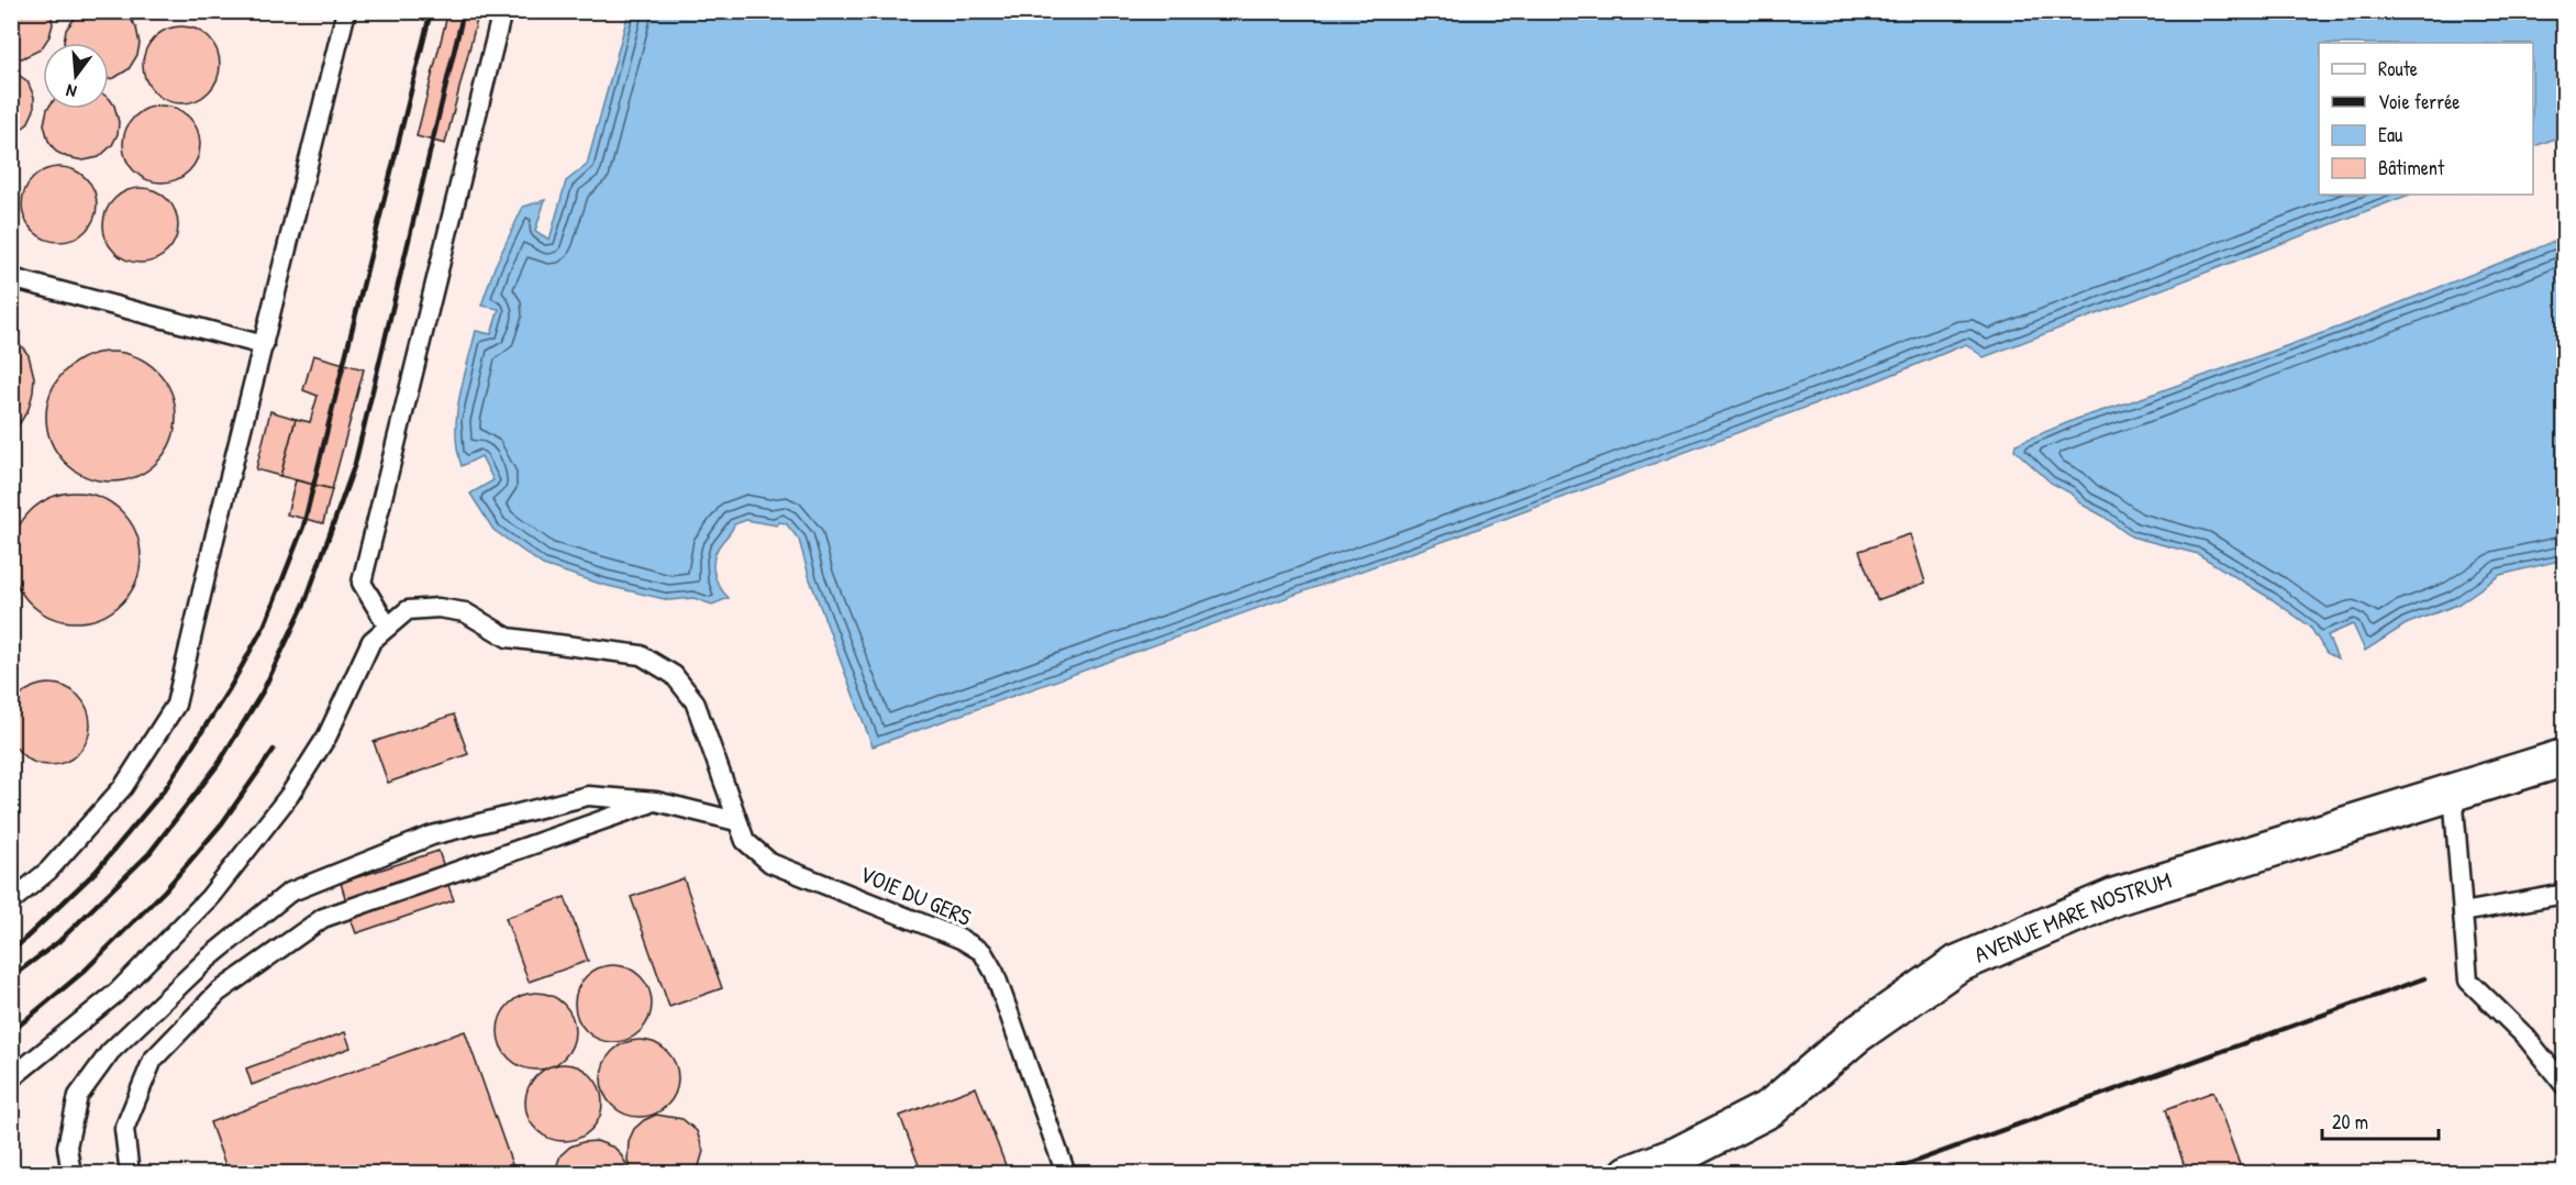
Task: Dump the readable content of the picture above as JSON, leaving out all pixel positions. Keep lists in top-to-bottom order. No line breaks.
{"streets":{"street":["AVENUE MARE NOSTRUM"],"lane":["VOIE DU GERS"]},"legend":["Route","Voie ferrée","Eau","Bâtiment"],"scale_bar":"20 m","north":"bottom"}
